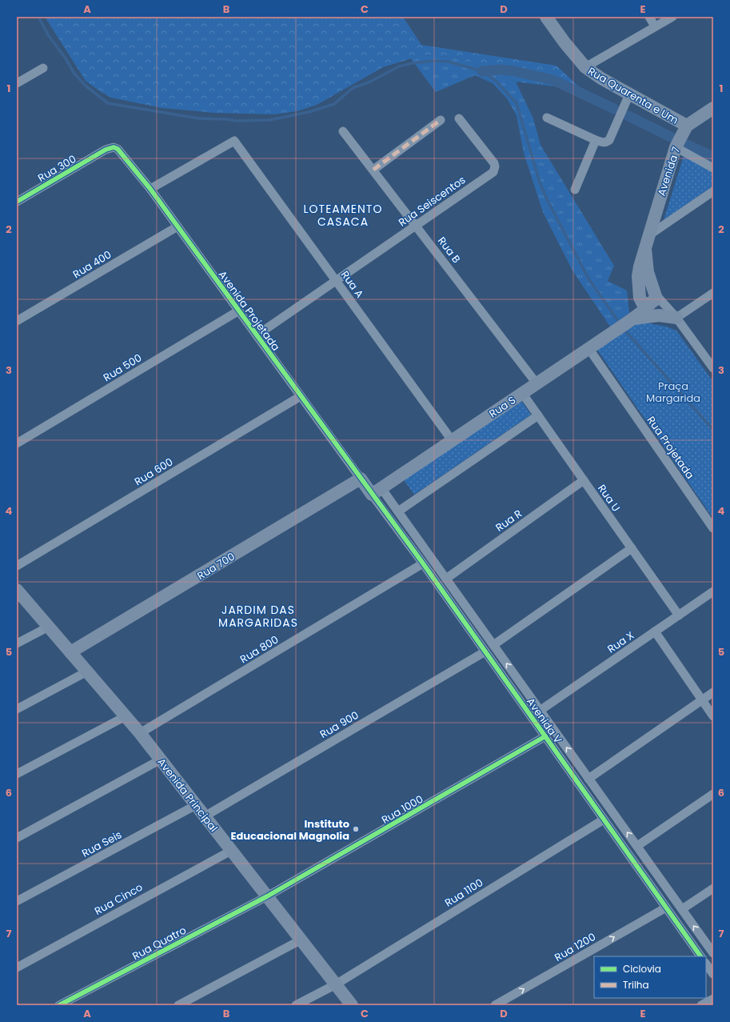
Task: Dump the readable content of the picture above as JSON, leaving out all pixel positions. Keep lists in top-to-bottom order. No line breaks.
{"streets":{"street":["Rua Quarenta e Um","Rua 300","Avenida 7","Rua Seiscentos","Rua B","Rua 400","Rua A","Avenida Projetada","Rua 500","Rua S","Rua Projetada","Rua 600","Rua U","Rua R","Rua 700","Rua X","Rua 800","Avenida V","Rua 900","Avenida Principal","Rua 1000","Rua Seis","Rua 1100","Rua Cinco","Rua Quatro","Rua 1200"]},"crossings":[["Rua Quarenta e Um","Avenida 7"],["Rua 300","Avenida Projetada"],["Rua Seiscentos","Rua B"],["Rua Seiscentos","Rua A"],["Rua Seiscentos","Avenida Projetada"],["Rua B","Rua S"],["Rua 400","Avenida Projetada"],["Rua A","Avenida Projetada"],["Rua A","Rua S"],["Avenida Projetada","Rua 500"],["Avenida Projetada","Rua S"],["Avenida Projetada","Rua 600"],["Avenida Projetada","Rua 700"],["Avenida Projetada","Avenida V"],["Rua S","Rua Projetada"],["Rua S","Rua U"],["Rua S","Avenida V"],["Rua U","Rua R"],["Rua U","Rua X"],["Rua R","Avenida V"],["Rua 700","Avenida Principal"],["Rua X","Avenida V"],["Rua 800","Avenida V"],["Rua 800","Avenida Principal"],["Avenida V","Rua 900"],["Avenida V","Rua 1000"],["Avenida V","Rua 1100"],["Avenida V","Rua 1200"],["Rua 900","Avenida Principal"],["Avenida Principal","Rua 1000"],["Avenida Principal","Rua Seis"],["Avenida Principal","Rua 1100"],["Avenida Principal","Rua Cinco"],["Avenida Principal","Rua Quatro"],["Rua 1000","Rua Quatro"]],"one_way":["Rua 1200"],"districts":["LOTEAMENTO CASACA","JARDIM DAS MARGARIDAS"],"parks":["Praça Margarida"],"places":["Instituto Educacional Magnolia"],"legend":["Ciclovia","Trilha"],"grid":{"columns":["A","B","C","D","E"],"rows":["1","2","3","4","5","6","7"]}}
